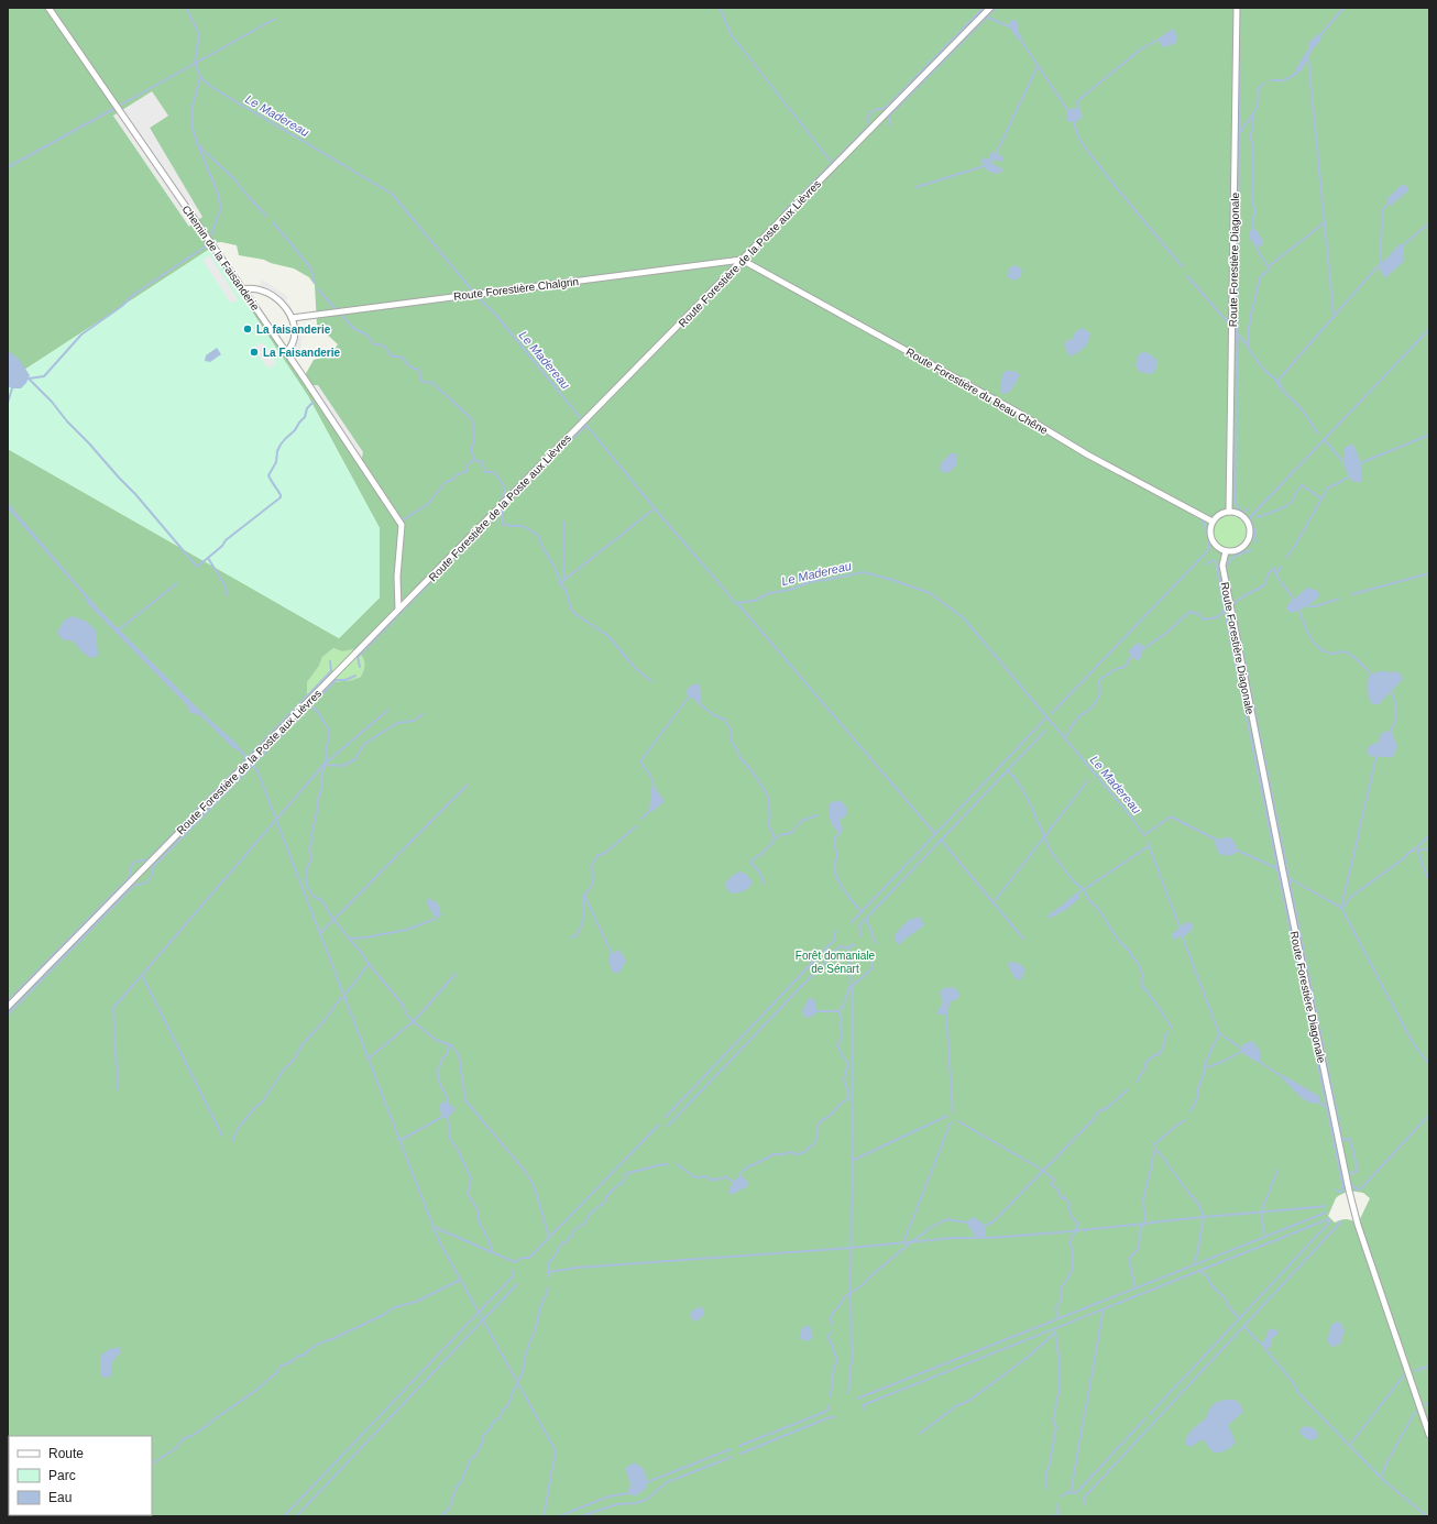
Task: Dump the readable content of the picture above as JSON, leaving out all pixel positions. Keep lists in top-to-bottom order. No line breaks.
{"streets":{"street":["Route Forestière de la Poste aux Lièvres","Chemin de la Faisanderie","Route Forestière Diagonale","Route Forestière Chalgrin","Route Forestière du Beau Chêne"]},"crossings":[["Route Forestière de la Poste aux Lièvres","Chemin de la Faisanderie"],["Route Forestière de la Poste aux Lièvres","Route Forestière Chalgrin"],["Route Forestière de la Poste aux Lièvres","Route Forestière du Beau Chêne"],["Route Forestière Diagonale","Route Forestière du Beau Chêne"],["Route Forestière Chalgrin","Route Forestière du Beau Chêne"]],"water":["Le Madereau"],"parks":["Forêt domaniale de Sénart"],"places":["La faisanderie","La Faisanderie"],"legend":["Route","Parc","Eau"]}
